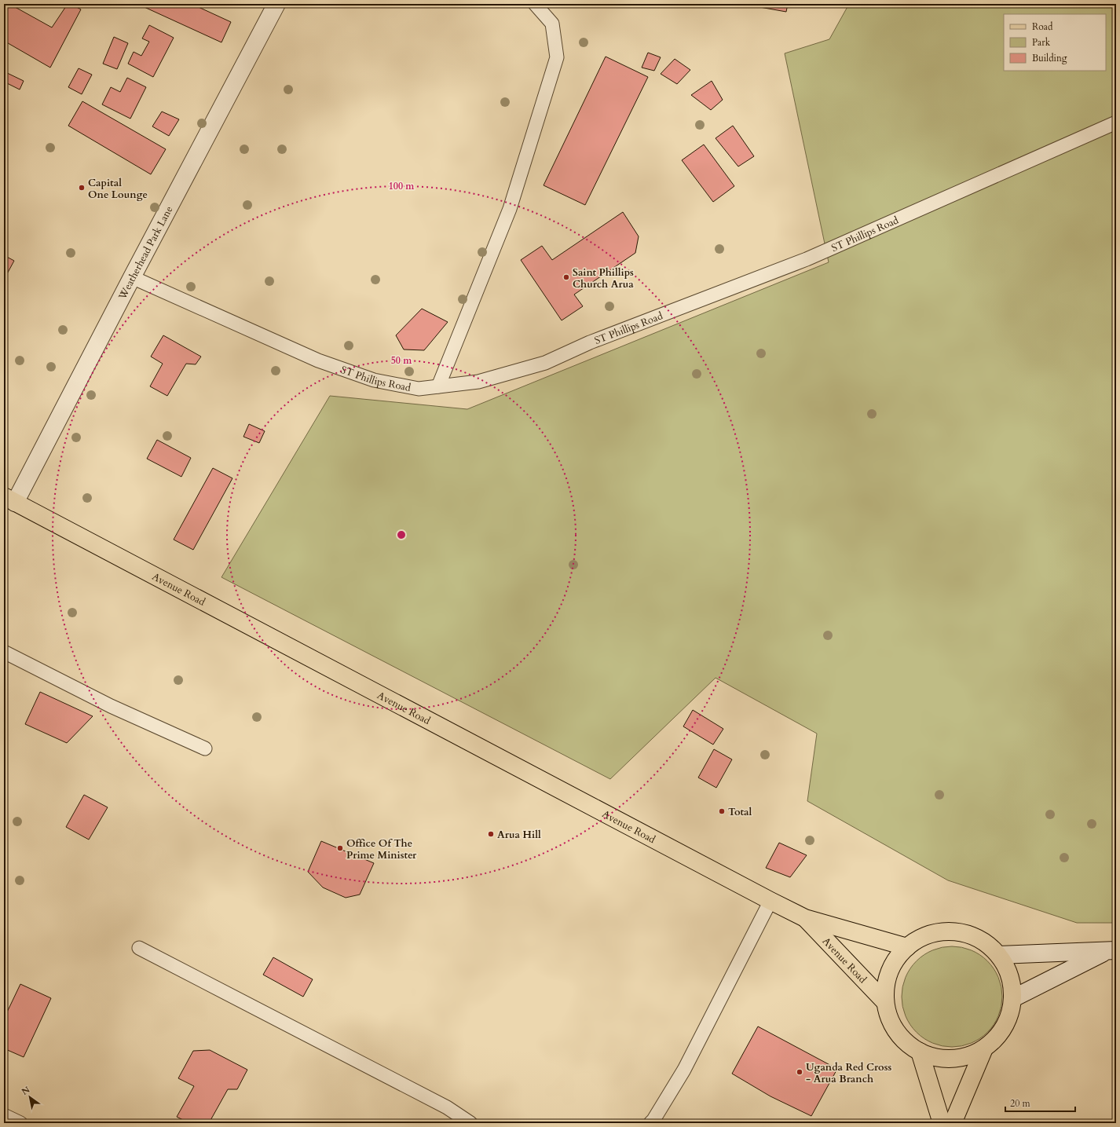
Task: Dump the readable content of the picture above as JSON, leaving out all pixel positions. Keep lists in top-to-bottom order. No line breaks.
{"streets":{"main road":["Avenue Road"],"street":["Weatherhead Park Lane"],"lane":["ST Phillips Road"]},"crossings":[["ST Phillips Road","Weatherhead Park Lane"],["Weatherhead Park Lane","Avenue Road"]],"places":["Capital One Lounge","Saint Phillips Church Arua","Total","Arua Hill","Office Of The Prime Minister","Uganda Red Cross - Arua Branch"],"legend":["Road","Park","Building"],"scale_bar":"20 m","north":"top left","rings":["100 m","50 m"]}
